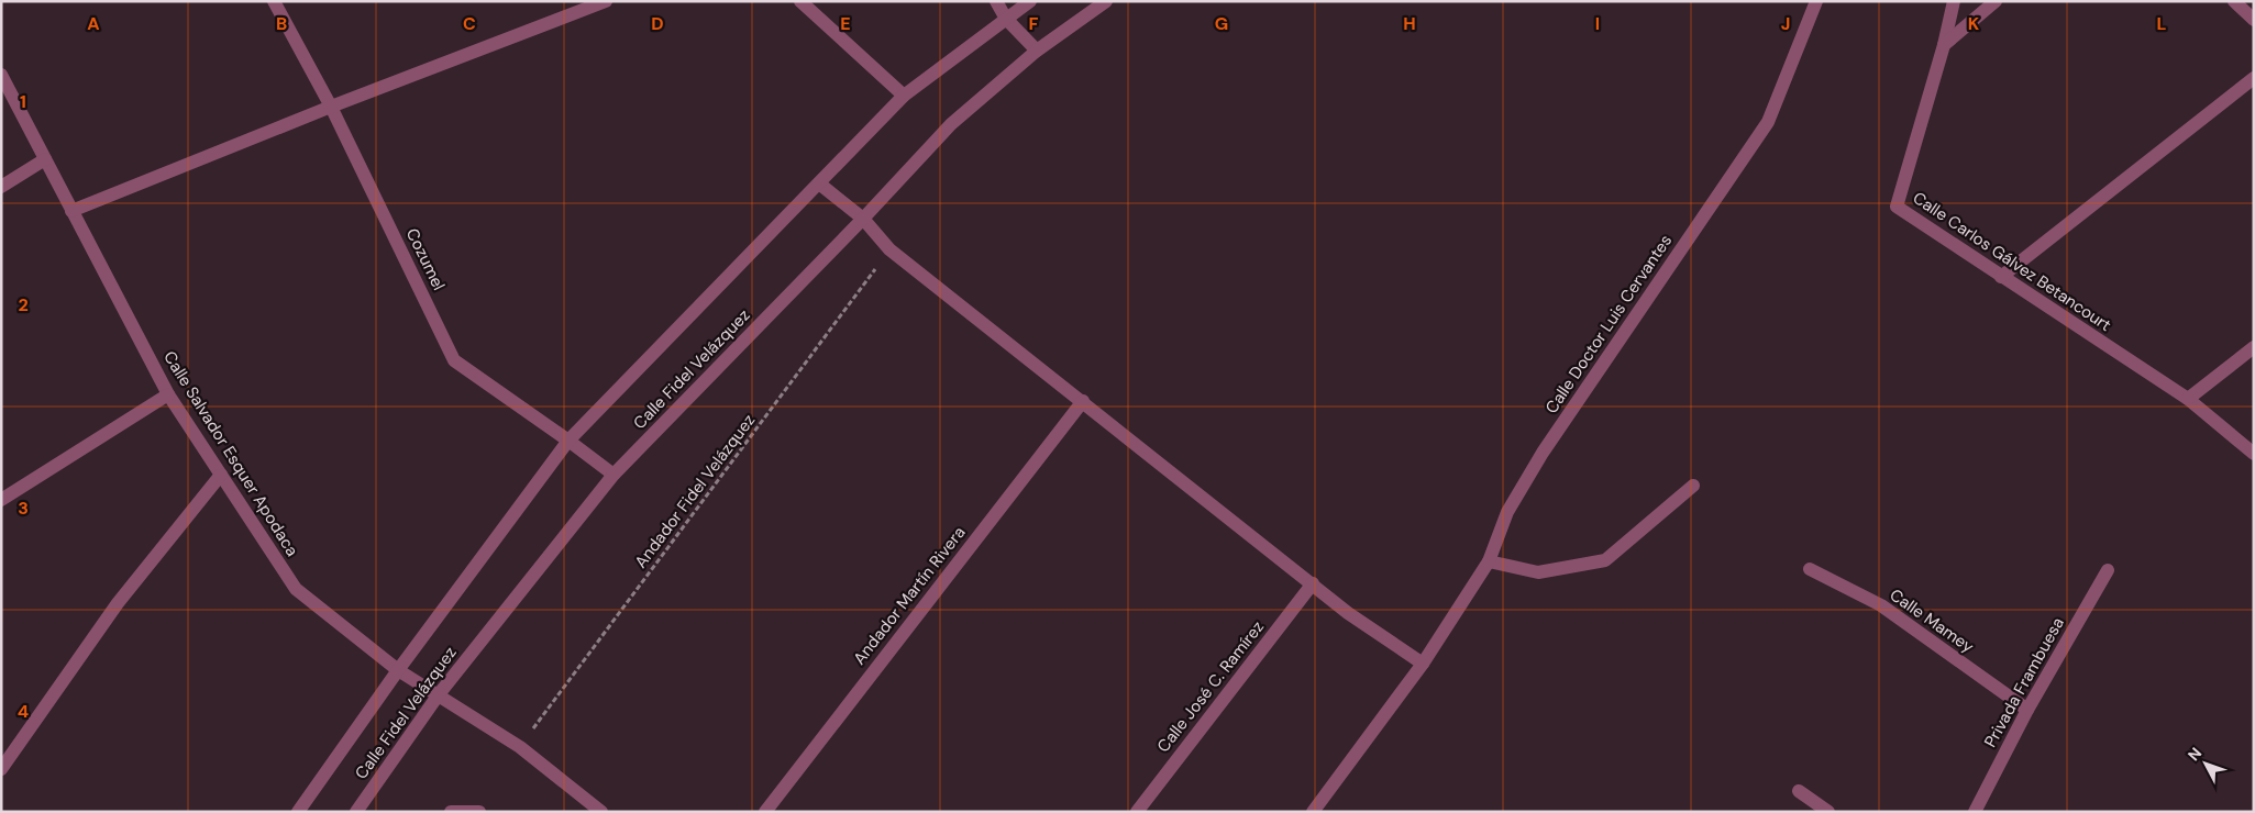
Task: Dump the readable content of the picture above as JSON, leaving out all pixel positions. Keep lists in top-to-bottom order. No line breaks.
{"streets":{"street":["Cozumel","Calle Carlos Gálvez Betancourt","Calle Doctor Luis Cervantes","Calle Fidel Velázquez","Calle Salvador Esquer Apodaca","Andador Martín Rivera","Calle Mamey","Privada Frambuesa","Calle José C. Ramírez"],"path":["Andador Fidel Velázquez"]},"crossings":[["Cozumel","Calle Fidel Velázquez"],["Calle Fidel Velázquez","Calle Salvador Esquer Apodaca"],["Calle Salvador Esquer Apodaca","Andador Fidel Velázquez"],["Calle Mamey","Privada Frambuesa"]],"north":"top left","grid":{"columns":["A","B","C","D","E","F","G","H","I","J","K","L"],"rows":["1","2","3","4"]}}
